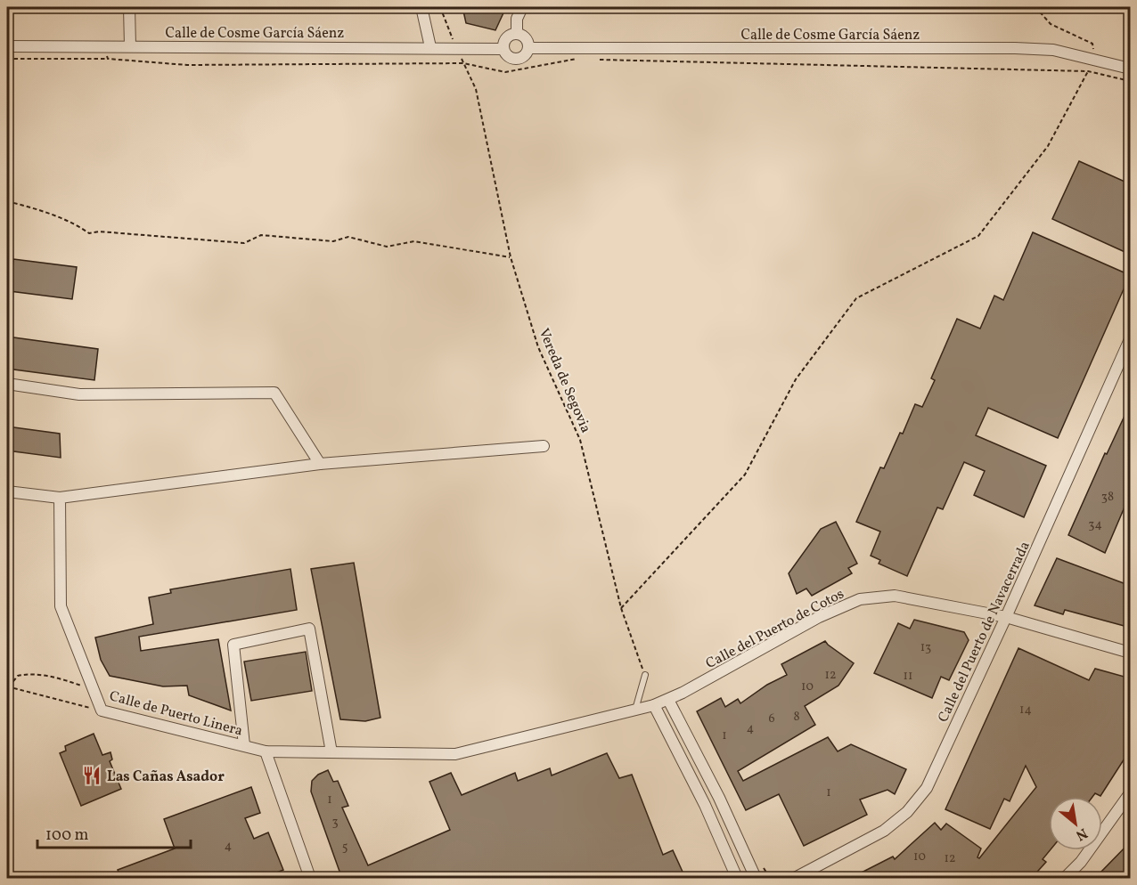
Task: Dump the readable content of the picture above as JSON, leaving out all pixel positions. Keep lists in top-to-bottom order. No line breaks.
{"streets":{"street":["Calle de Cosme García Sáenz","Calle del Puerto de Cotos","Calle del Puerto de Navacerrada","Calle de Puerto Linera"],"path":["Vereda de Segovia"]},"crossings":[["Calle de Cosme García Sáenz","Vereda de Segovia"],["Calle del Puerto de Cotos","Calle del Puerto de Navacerrada"],["Calle del Puerto de Cotos","Calle de Puerto Linera"]],"places":{"restaurant":["Las Cañas Asador"]},"house_numbers":["38","34","13","12","11","10","14","8","6","4","1","1","1","3","4","5","10","12"],"scale_bar":"100 m","north":"bottom right"}
